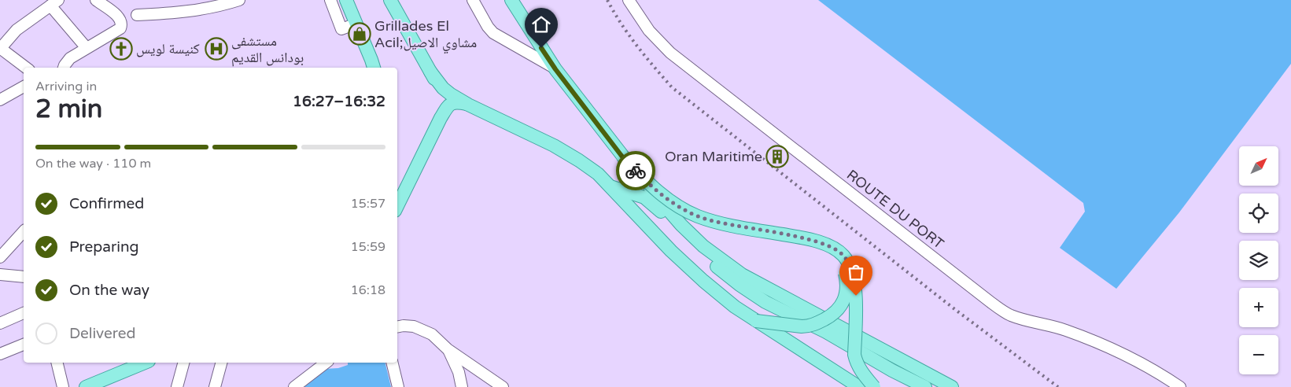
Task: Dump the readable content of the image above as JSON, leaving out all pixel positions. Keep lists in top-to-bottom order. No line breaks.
{"streets":{"street":["ROUTE DU PORT"]},"places":{"shop":["Grillades El Acil;مشاوي الاصيل"],"church":["كنيسة لويس"],"hospital":["مستشفى بودانس القديم"],"building":["Oran Maritime"]},"north":"top right","page":{"heading":["2 min","Arriving in","16:27–16:32"],"bar":"On the way · 110 m","map_buttons":["+","−"],"list":[["Confirmed","15:57"],["Preparing","15:59"],["On the way","16:18"],"Delivered"]}}
